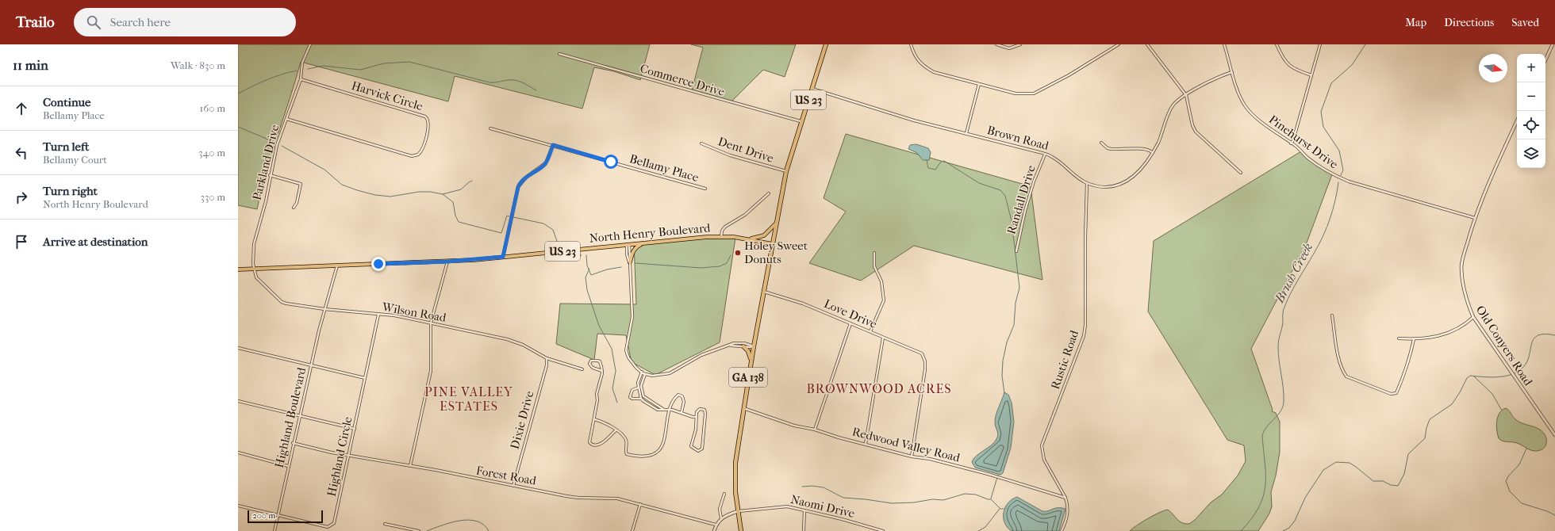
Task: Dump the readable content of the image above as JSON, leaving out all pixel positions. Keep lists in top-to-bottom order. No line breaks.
{"streets":{"highway":["US 23","GA 138"],"main road":["North Henry Boulevard"],"street":["Commerce Drive","Harvick Circle","Brown Road","Pinehurst Drive","Dent Drive","Parkland Drive","Bellamy Place","Randall Drive","Wilson Road","Love Drive","Old Conyers Road","Rustic Road","Highland Boulevard","Dixie Drive","Redwood Valley Road","Highland Circle","Forest Road","Naomi Drive"]},"crossings":[["Commerce Drive","US 23"],["Harvick Circle","Parkland Drive"],["US 23","Brown Road"],["US 23","Dent Drive"],["US 23","North Henry Boulevard"],["US 23","GA 138"],["Brown Road","Pinehurst Drive"],["Brown Road","Randall Drive"],["Brown Road","Rustic Road"],["Pinehurst Drive","Old Conyers Road"],["Parkland Drive","North Henry Boulevard"],["Parkland Drive","Wilson Road"],["North Henry Boulevard","Wilson Road"],["North Henry Boulevard","GA 138"],["North Henry Boulevard","Highland Boulevard"],["Wilson Road","Highland Boulevard"],["Wilson Road","Dixie Drive"],["Wilson Road","Highland Circle"],["Love Drive","GA 138"],["Love Drive","Redwood Valley Road"],["Rustic Road","Redwood Valley Road"],["GA 138","Redwood Valley Road"],["GA 138","Naomi Drive"],["Highland Boulevard","Highland Circle"],["Highland Boulevard","Forest Road"],["Dixie Drive","Forest Road"],["Highland Circle","Forest Road"]],"districts":["BROWNWOOD ACRES","PINE VALLEY ESTATES"],"water":["Brush Creek"],"places":["Holey Sweet Donuts"],"scale_bar":"200 m","north":"right","page":{"header":"Trailo","search":"Search here","nav":["Map","Directions","Saved"],"heading":["11 min","Walk · 830 m"],"map_buttons":["+","−"],"list":[["Continue","Bellamy Place","160 m"],["Turn left","Bellamy Court","340 m"],["Turn right","North Henry Boulevard","330 m"],"Arrive at destination"],"scale":"200 m"}}
